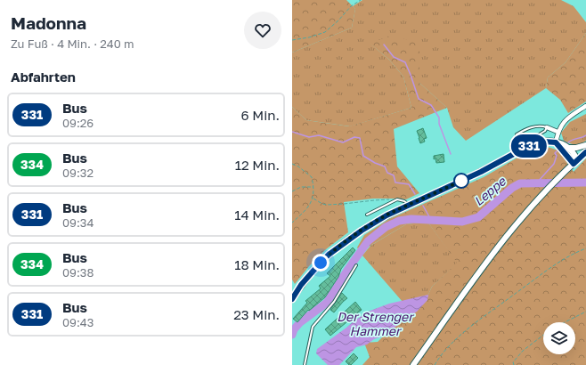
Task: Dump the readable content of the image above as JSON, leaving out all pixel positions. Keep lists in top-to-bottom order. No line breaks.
{"water":["Leppe","Der Strenger Hammer"],"lines":["bus line 331"],"page":{"heading":[["Madonna","Zu Fuß · 4 Min. · 240 m"],"Abfahrten"],"on_map":"331","list":[{"mark":"331","name":"Bus","note":"09:26","value":"6 Min."},{"mark":"334","name":"Bus","note":"09:32","value":"12 Min."},{"mark":"331","name":"Bus","note":"09:34","value":"14 Min."},{"mark":"334","name":"Bus","note":"09:38","value":"18 Min."},{"mark":"331","name":"Bus","note":"09:43","value":"23 Min."}]}}
